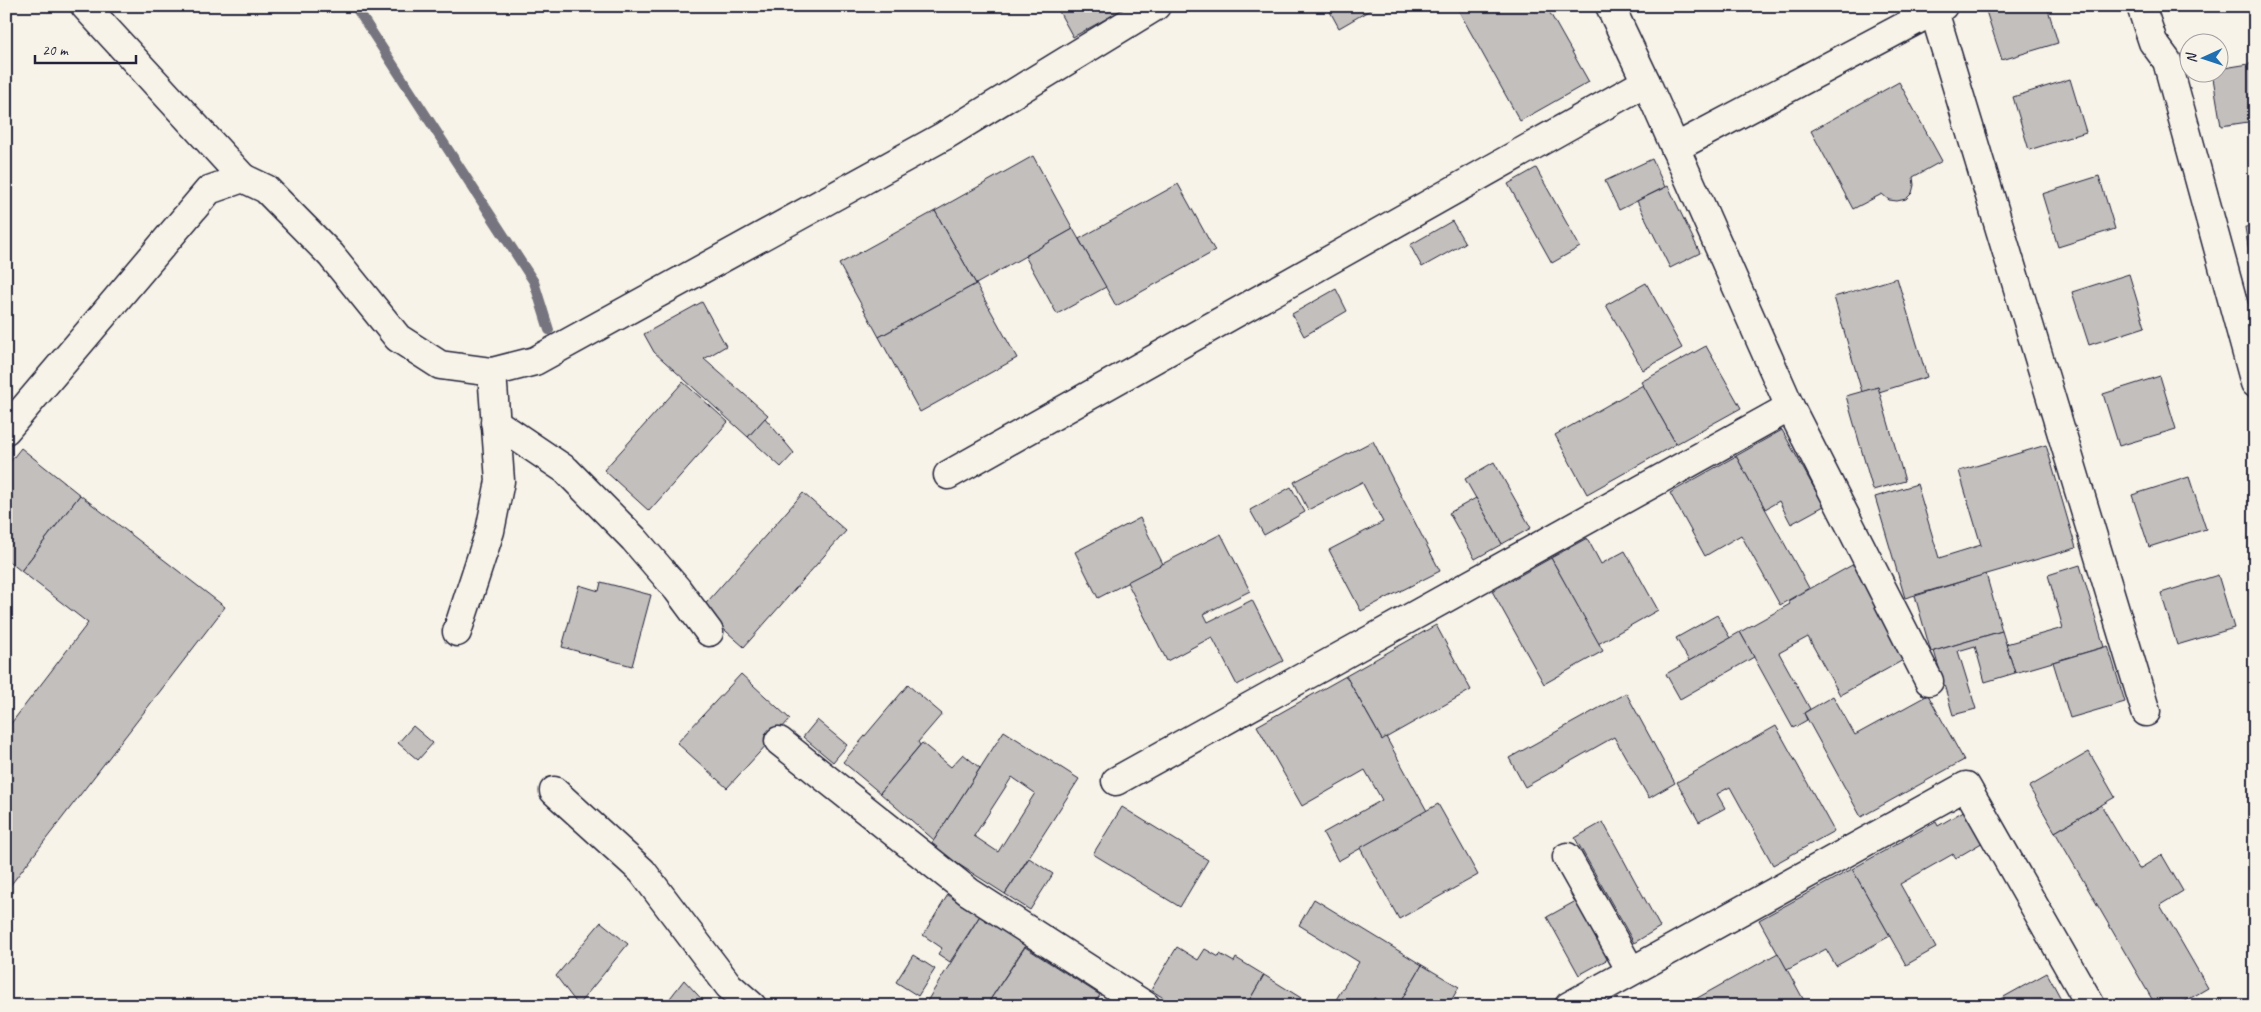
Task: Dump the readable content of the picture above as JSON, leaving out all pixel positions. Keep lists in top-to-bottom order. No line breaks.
{"scale_bar":"20 m","north":"left"}
